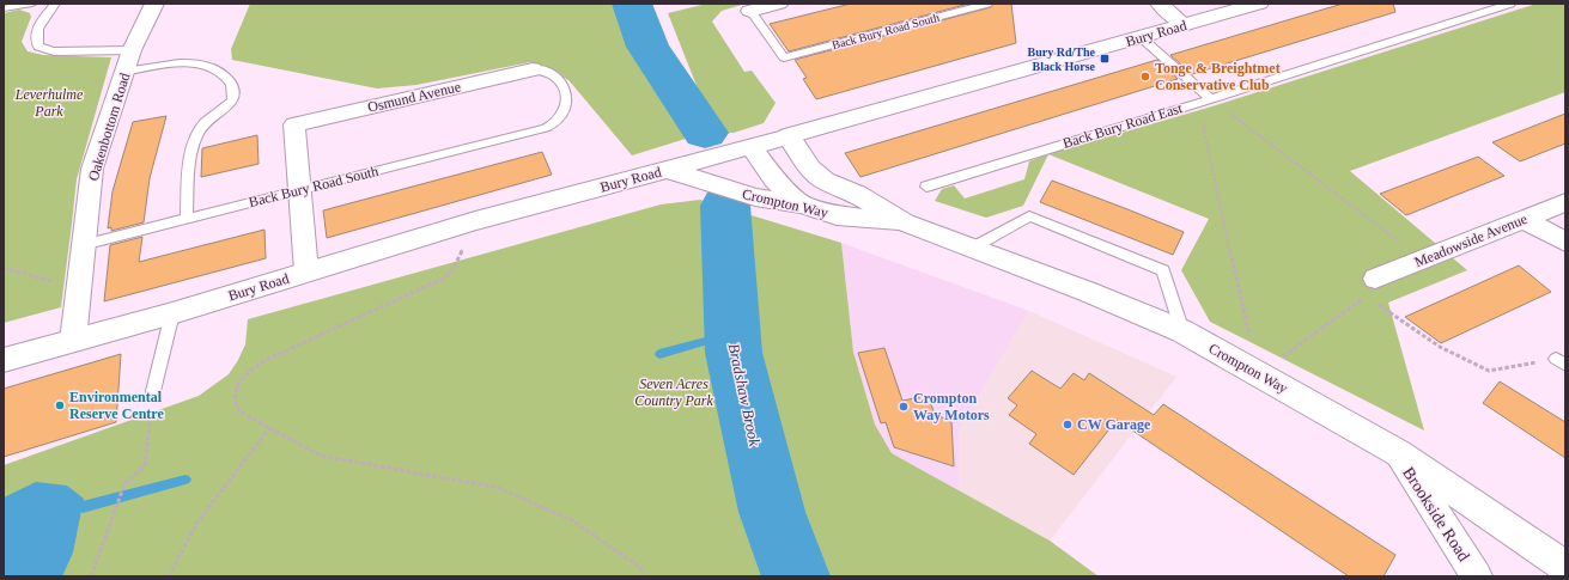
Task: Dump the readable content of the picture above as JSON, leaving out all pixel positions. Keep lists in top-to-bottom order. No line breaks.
{"streets":{"main road":["Bury Road","Crompton Way"],"street":["Osmund Avenue","Oakenbottom Road","Meadowside Avenue","Brookside Road"],"lane":["Back Bury Road South","Back Bury Road East"]},"crossings":[["Back Bury Road South","Osmund Avenue"],["Back Bury Road South","Oakenbottom Road"],["Bury Road","Oakenbottom Road"],["Bury Road","Crompton Way"],["Crompton Way","Brookside Road"]],"water":["Bradshaw Brook"],"parks":["Leverhulme Park","Seven Acres Country Park"],"places":{"transit":["Bury Rd/The Black Horse"],"other":["Tonge & Breightmet Conservative Club","Environmental Reserve Centre","Crompton Way Motors","CW Garage"]}}
